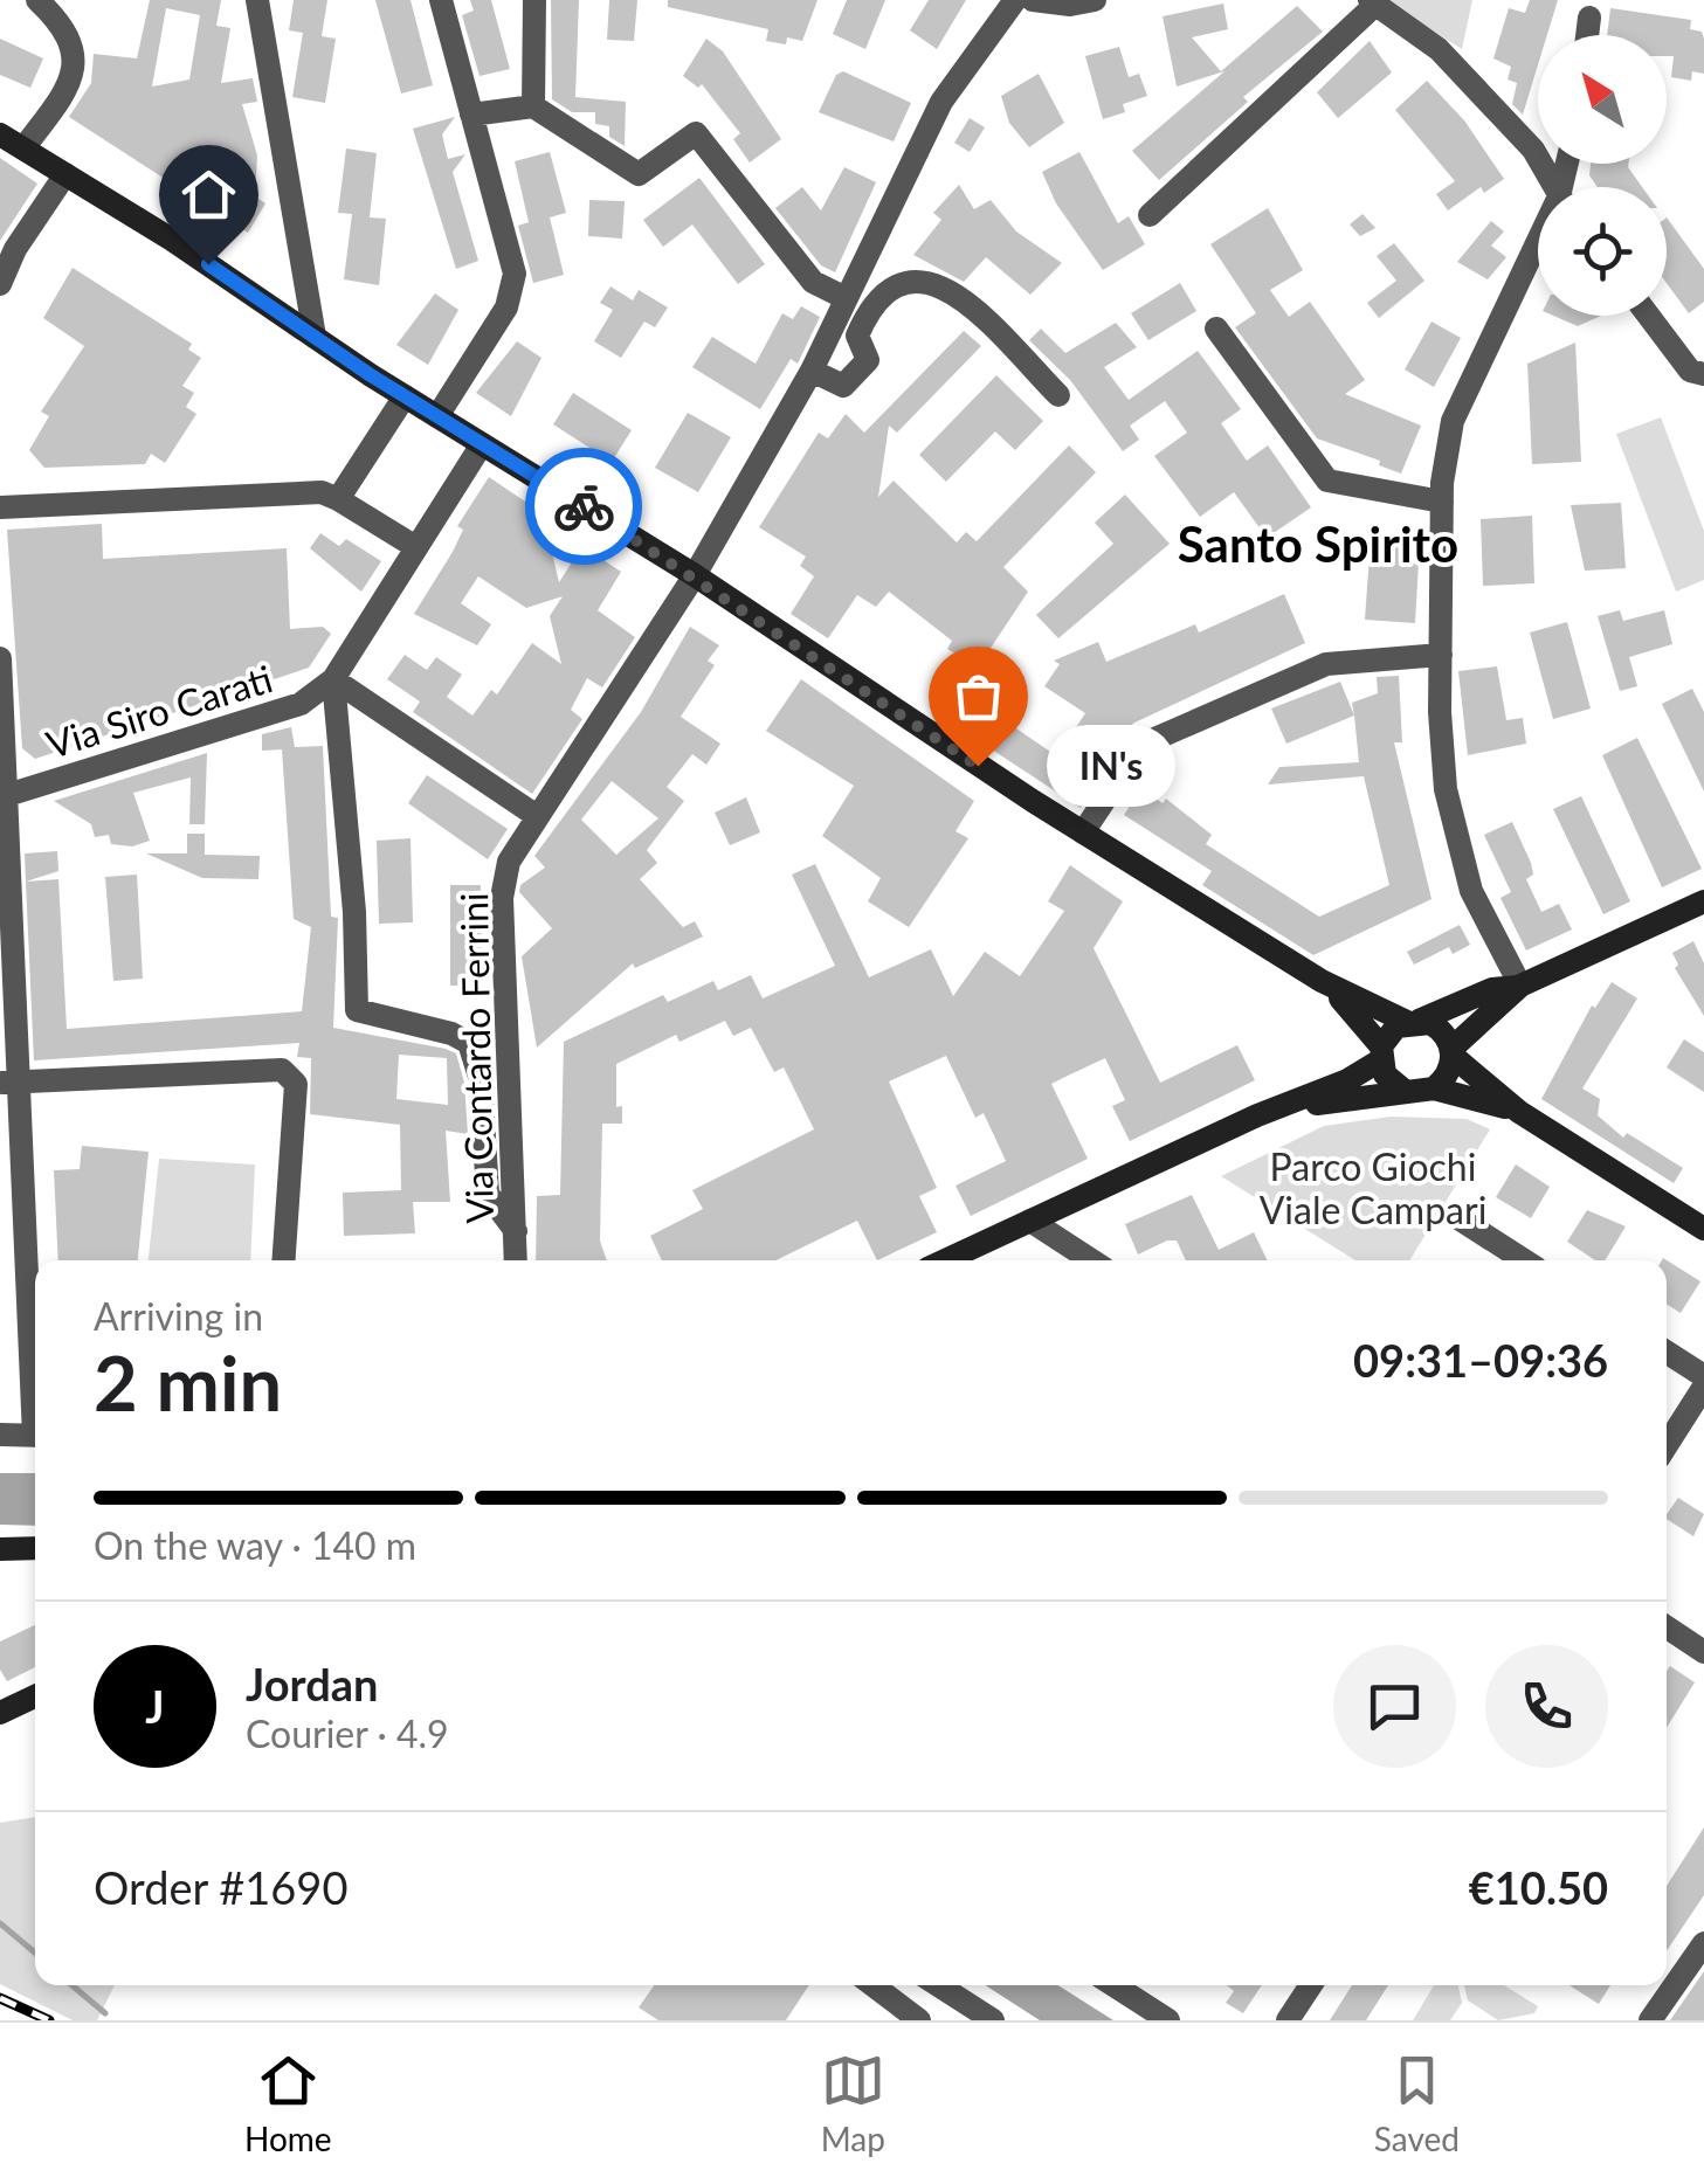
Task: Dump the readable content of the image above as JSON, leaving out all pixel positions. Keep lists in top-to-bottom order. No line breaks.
{"streets":{"street":["Via Siro Carati","Via Contardo Ferrini"]},"districts":["Santo Spirito"],"parks":["Parco Giochi Viale Campari"],"places":["IN's"],"north":"top left","page":{"bubble":"IN's","heading":["2 min","Arriving in","09:31–09:36"],"panel":["Jordan","Courier · 4.9","Order #1690","€10.50"],"bar":"On the way · 140 m","round":"J","tabs":["Home","Map","Saved"]}}
